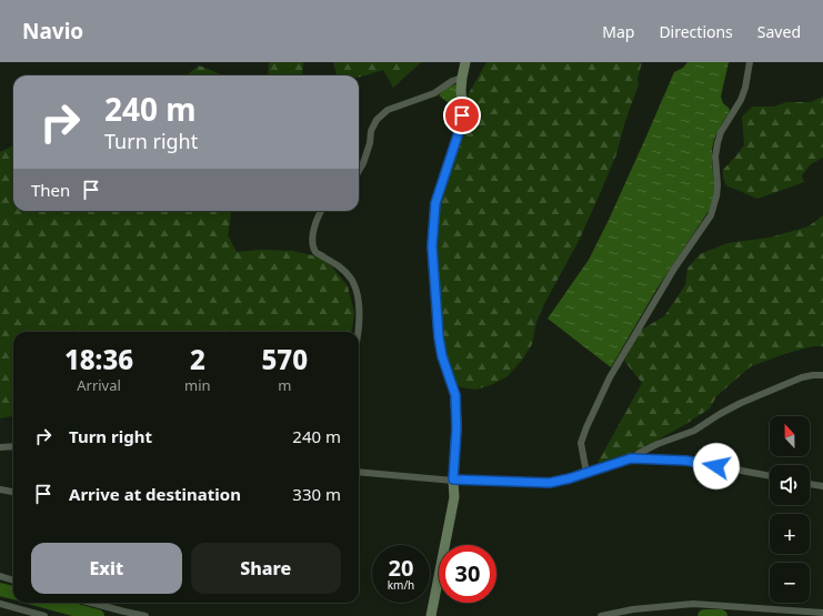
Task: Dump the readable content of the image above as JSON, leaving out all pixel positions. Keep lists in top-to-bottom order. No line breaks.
{"north":"top","page":{"header":"Navio","nav":["Map","Directions","Saved"],"turn":["240 m","Turn right"],"then":"Then","eta":["18:36","Arrival","2","min","570","m"],"list":[{"name":"Turn right","value":"240 m"},{"name":"Arrive at destination","value":"330 m"}],"map_buttons":["+","−"],"buttons":["Exit","Share"],"speed":"20 km/h","limit":"30"}}
